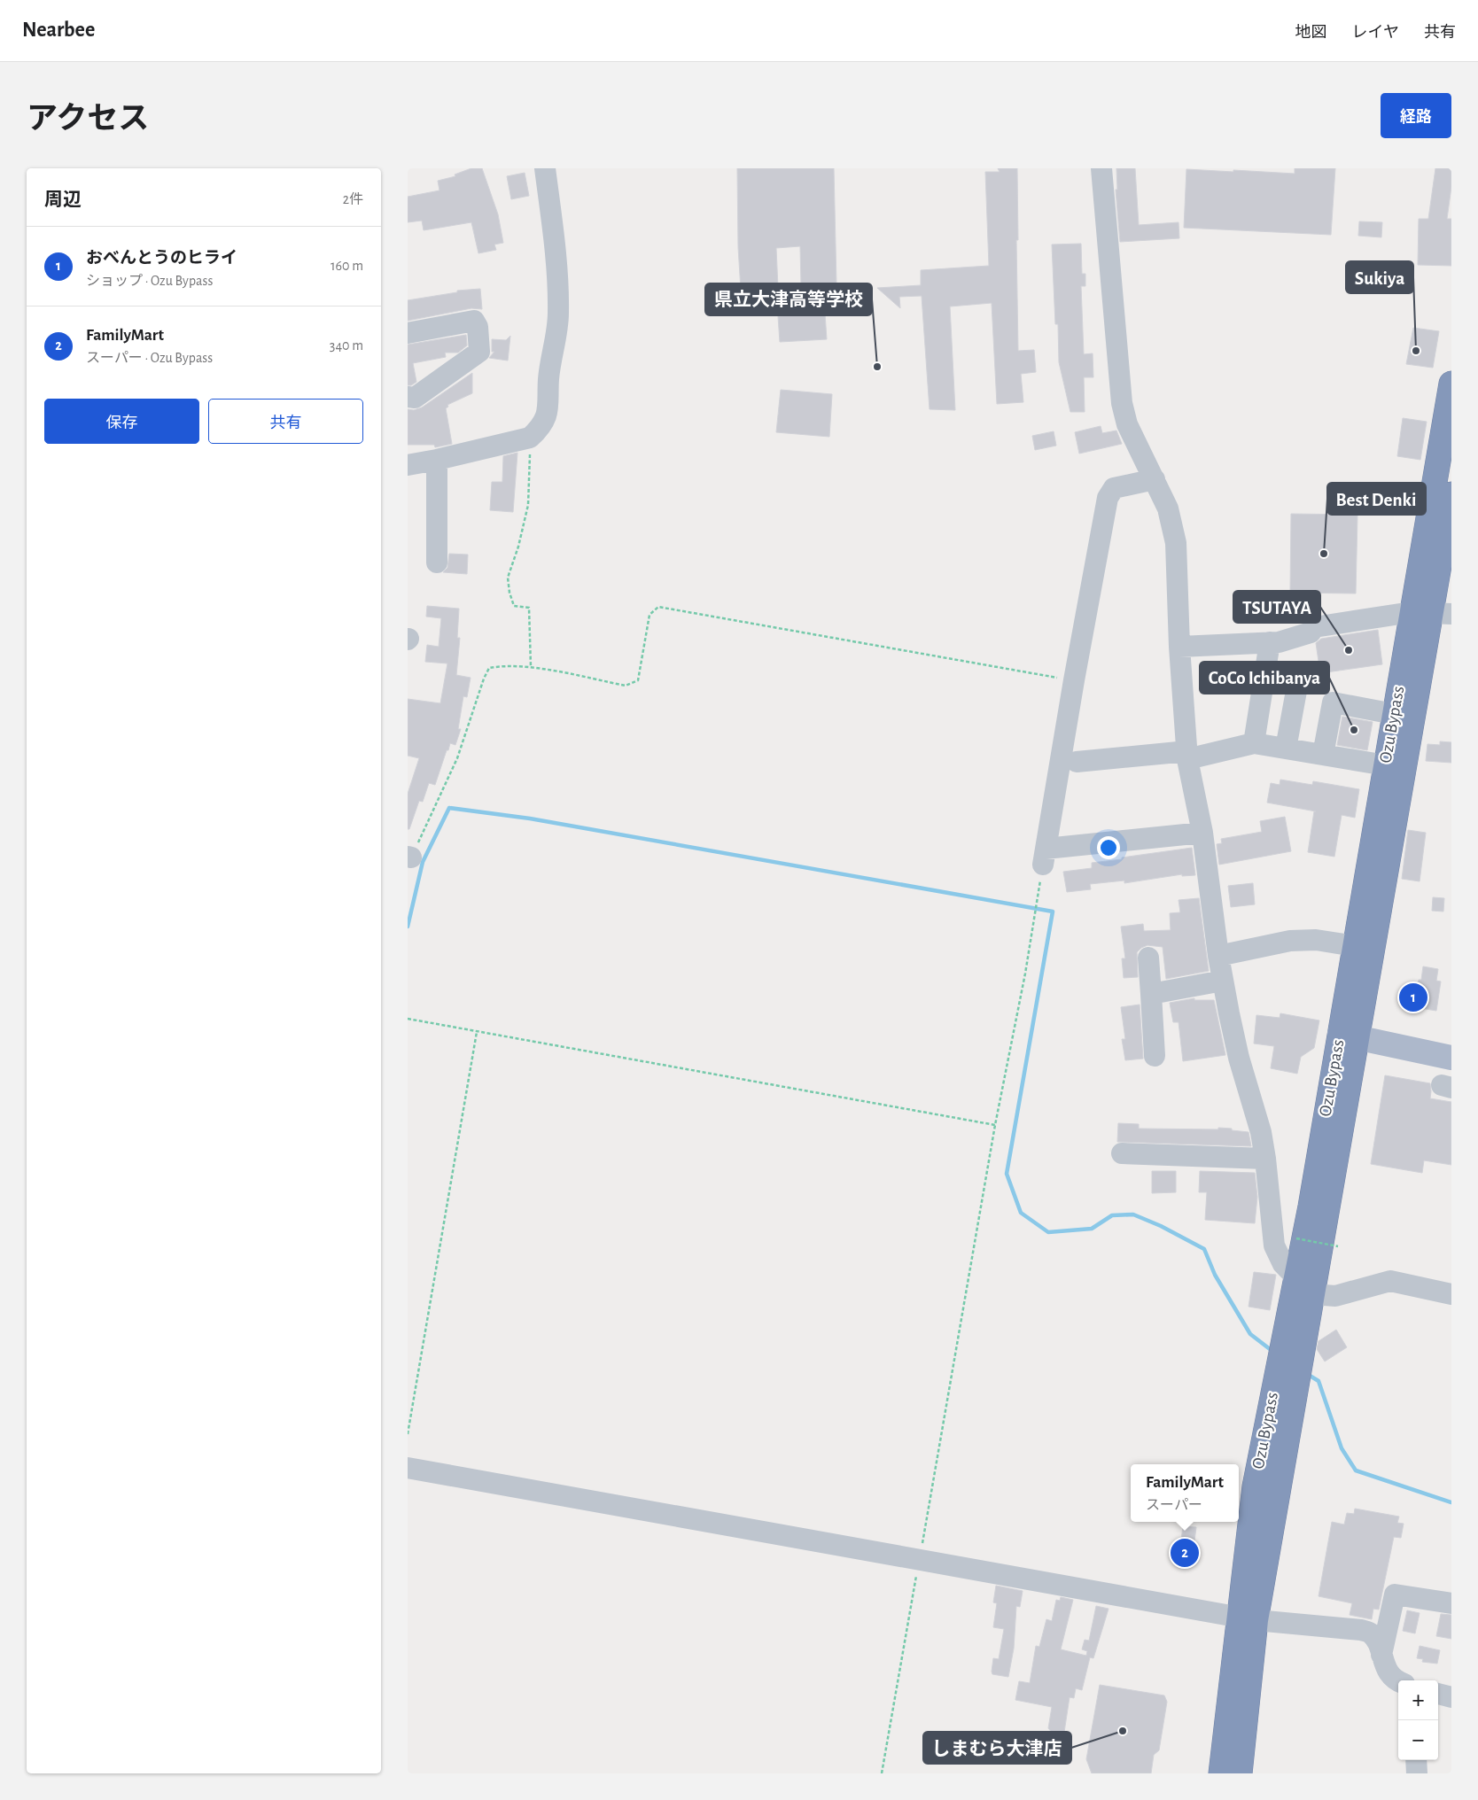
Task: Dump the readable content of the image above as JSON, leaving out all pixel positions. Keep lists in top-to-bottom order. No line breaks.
{"streets":{"highway":["Ozu Bypass"]},"places":["Sukiya","県立大津高等学校","Best Denki","TSUTAYA","CoCo Ichibanya","しまむら大津店"],"page":{"header":"Nearbee","nav":["地図","レイヤ","共有"],"title":"アクセス","buttons":["経路",["保存","共有"]],"heading":["周辺","2件"],"list":[{"mark":"1","name":"おべんとうのヒライ","note":"ショップ · Ozu Bypass","value":"160 m"},{"mark":"2","name":"FamilyMart","note":"スーパー · Ozu Bypass","value":"340 m"}],"pins":["1","2"],"popup":["FamilyMart","スーパー"],"map_buttons":["+","−"]}}
